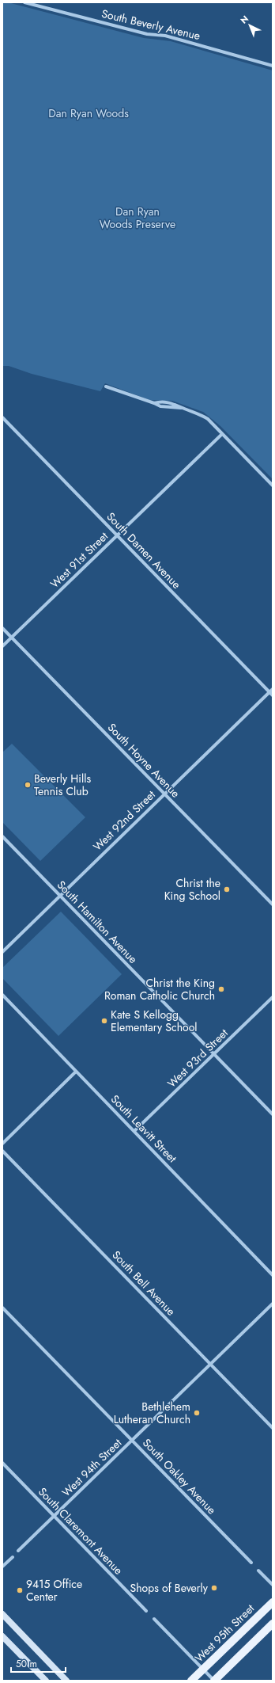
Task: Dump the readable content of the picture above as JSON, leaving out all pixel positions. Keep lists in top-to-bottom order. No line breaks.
{"streets":{"main road":["West 95th Street"],"street":["South Beverly Avenue","South Damen Avenue","West 91st Street","South Hoyne Avenue","West 92nd Street","South Hamilton Avenue","West 93rd Street","South Leavitt Street","South Bell Avenue","West 94th Street","South Oakley Avenue","South Claremont Avenue"]},"crossings":[["South Damen Avenue","West 91st Street"],["South Damen Avenue","West 92nd Street"],["West 91st Street","South Hoyne Avenue"],["South Hoyne Avenue","West 92nd Street"],["West 92nd Street","South Hamilton Avenue"],["South Hamilton Avenue","West 93rd Street"],["West 93rd Street","South Leavitt Street"],["South Bell Avenue","West 94th Street"],["West 94th Street","South Oakley Avenue"],["West 94th Street","South Claremont Avenue"]],"parks":["Dan Ryan Woods","Dan Ryan Woods Preserve"],"places":["Beverly Hills Tennis Club","Christ the King School","Christ the King Roman Catholic Church","Kate S Kellogg Elementary School","Bethlehem Lutheran Church","Shops of Beverly","9415 Office Center"],"scale_bar":"50 m","north":"top left"}
